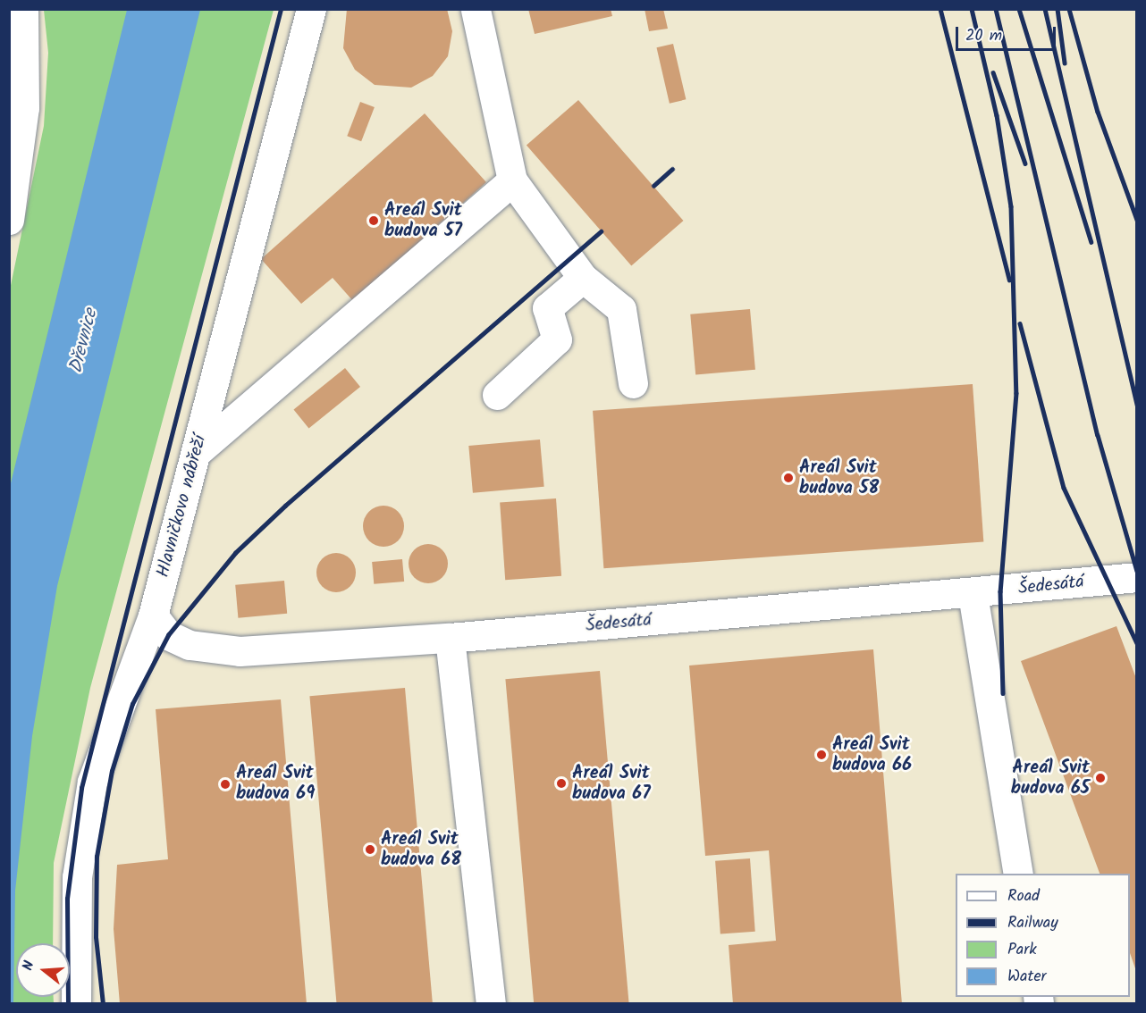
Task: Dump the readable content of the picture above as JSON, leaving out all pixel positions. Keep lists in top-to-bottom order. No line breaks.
{"streets":{"street":["Hlavničkovo nábřeží","Šedesátá"]},"crossings":[["Hlavničkovo nábřeží","Šedesátá"]],"water":["Dřevnice"],"places":["Areál Svit budova 57","Areál Svit budova 58","Areál Svit budova 66","Areál Svit budova 65","Areál Svit budova 67","Areál Svit budova 69","Areál Svit budova 68"],"legend":["Road","Railway","Park","Water"],"scale_bar":"20 m","north":"left"}
